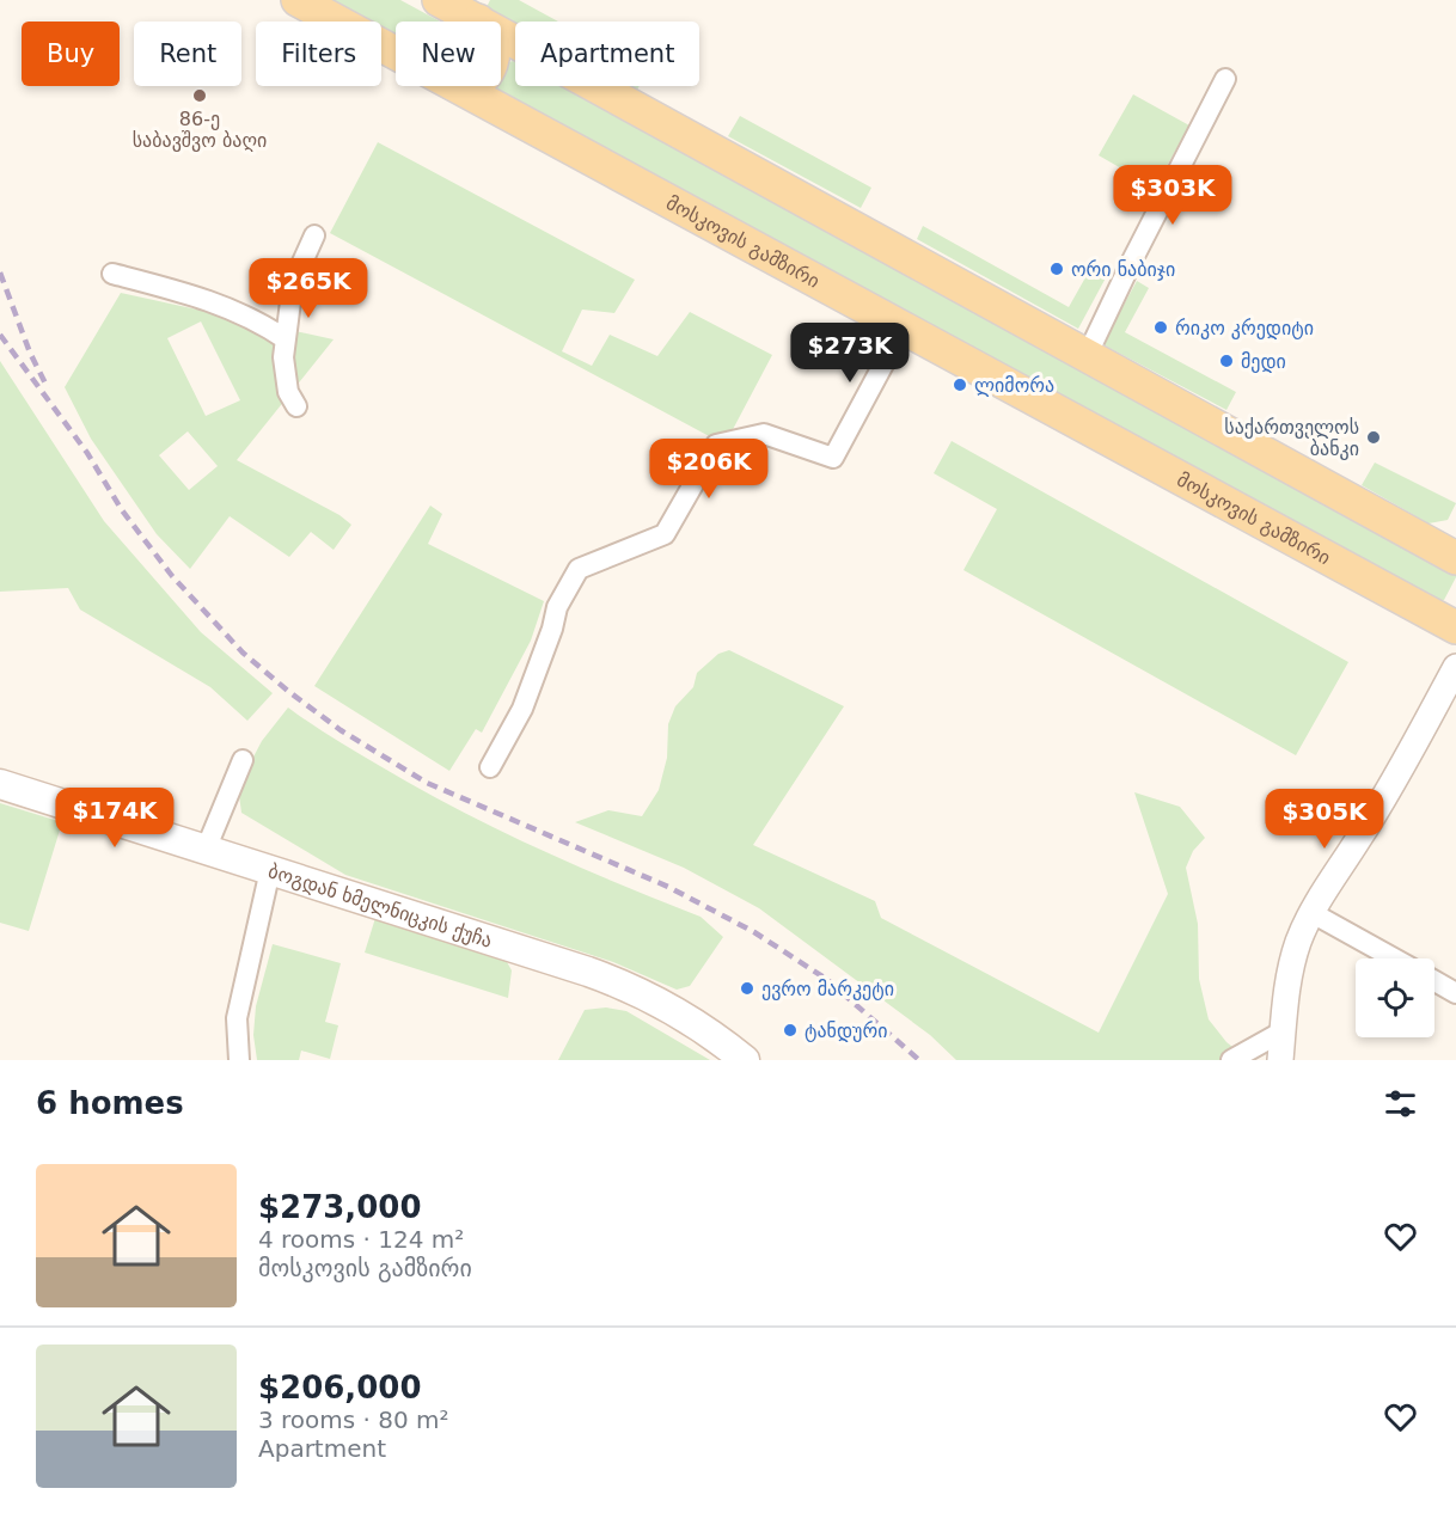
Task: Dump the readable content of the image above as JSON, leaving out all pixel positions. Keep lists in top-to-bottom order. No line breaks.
{"streets":{"main road":["მოსკოვის გამზირი","ბოგდან ხმელნიცკის ქუჩა"]},"places":["86-ე საბავშვო ბაღი","ორი ნაბიჯი","რიკო კრედიტი","მედი","ლიმორა","საქართველოს ბანკი","ევრო მარკეტი","ტანდური"],"page":{"chip":["Buy","Rent","Filters","New","Apartment"],"price":["$303K","$265K","$273K","$206K","$174K","$305K"],"heading":"6 homes","list":[{"name":"$273,000","note":"4 rooms · 124 m² · მოსკოვის გამზირი"},{"name":"$206,000","note":"3 rooms · 80 m² · Apartment"}]}}
